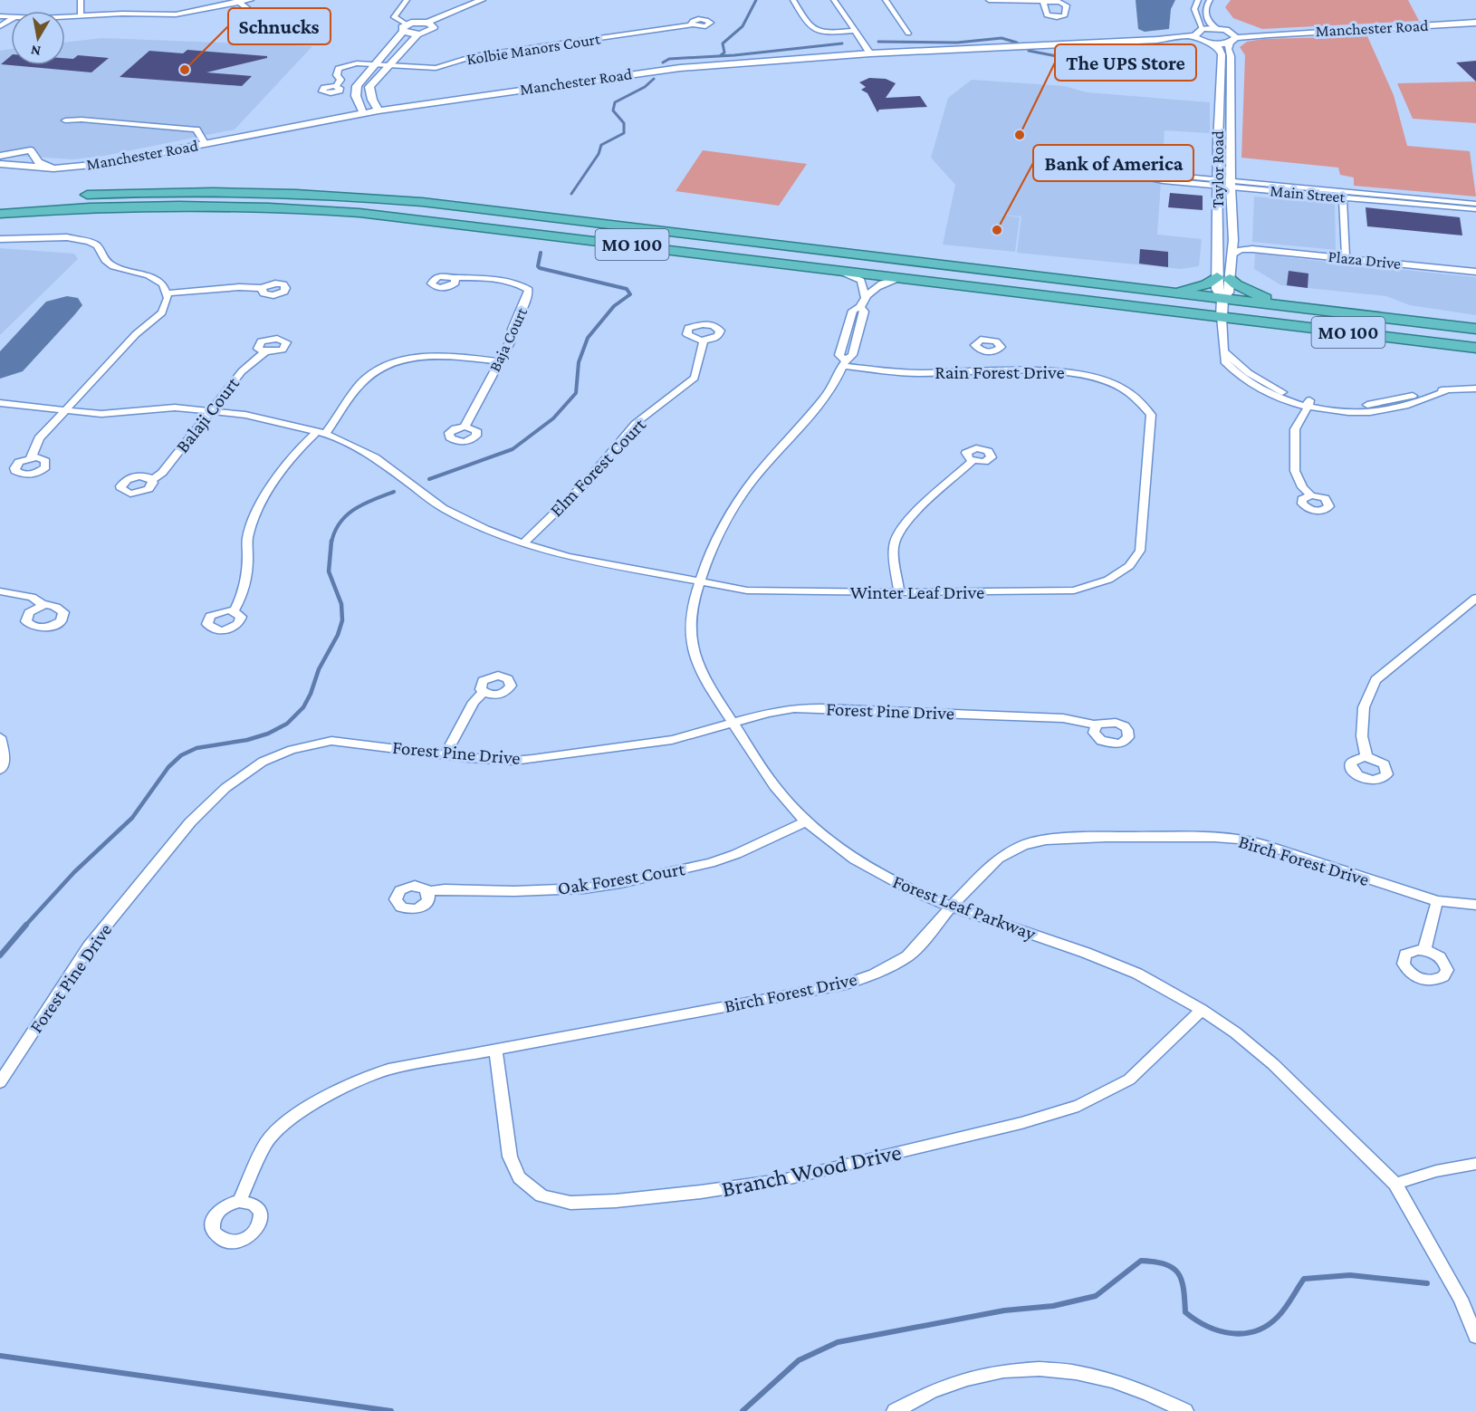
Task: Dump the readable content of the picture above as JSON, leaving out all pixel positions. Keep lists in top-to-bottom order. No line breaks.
{"streets":{"highway":["MO 100"],"street":["Manchester Road","Kolbie Manors Court","Taylor Road","Main Street","Plaza Drive","Baja Court","Rain Forest Drive","Balaji Court","Elm Forest Court","Winter Leaf Drive","Forest Pine Drive","Birch Forest Drive","Oak Forest Court","Forest Leaf Parkway","Branch Wood Drive"]},"crossings":[["Manchester Road","Taylor Road"],["Taylor Road","Main Street"],["Taylor Road","MO 100"],["Rain Forest Drive","Winter Leaf Drive"],["Rain Forest Drive","Forest Leaf Parkway"],["Balaji Court","Winter Leaf Drive"],["Elm Forest Court","Winter Leaf Drive"],["Winter Leaf Drive","Forest Leaf Parkway"],["Forest Pine Drive","Forest Leaf Parkway"],["Birch Forest Drive","Forest Leaf Parkway"],["Birch Forest Drive","Branch Wood Drive"],["Oak Forest Court","Forest Leaf Parkway"],["Forest Leaf Parkway","Branch Wood Drive"]],"places":["Schnucks","The UPS Store","Bank of America"],"north":"bottom"}
